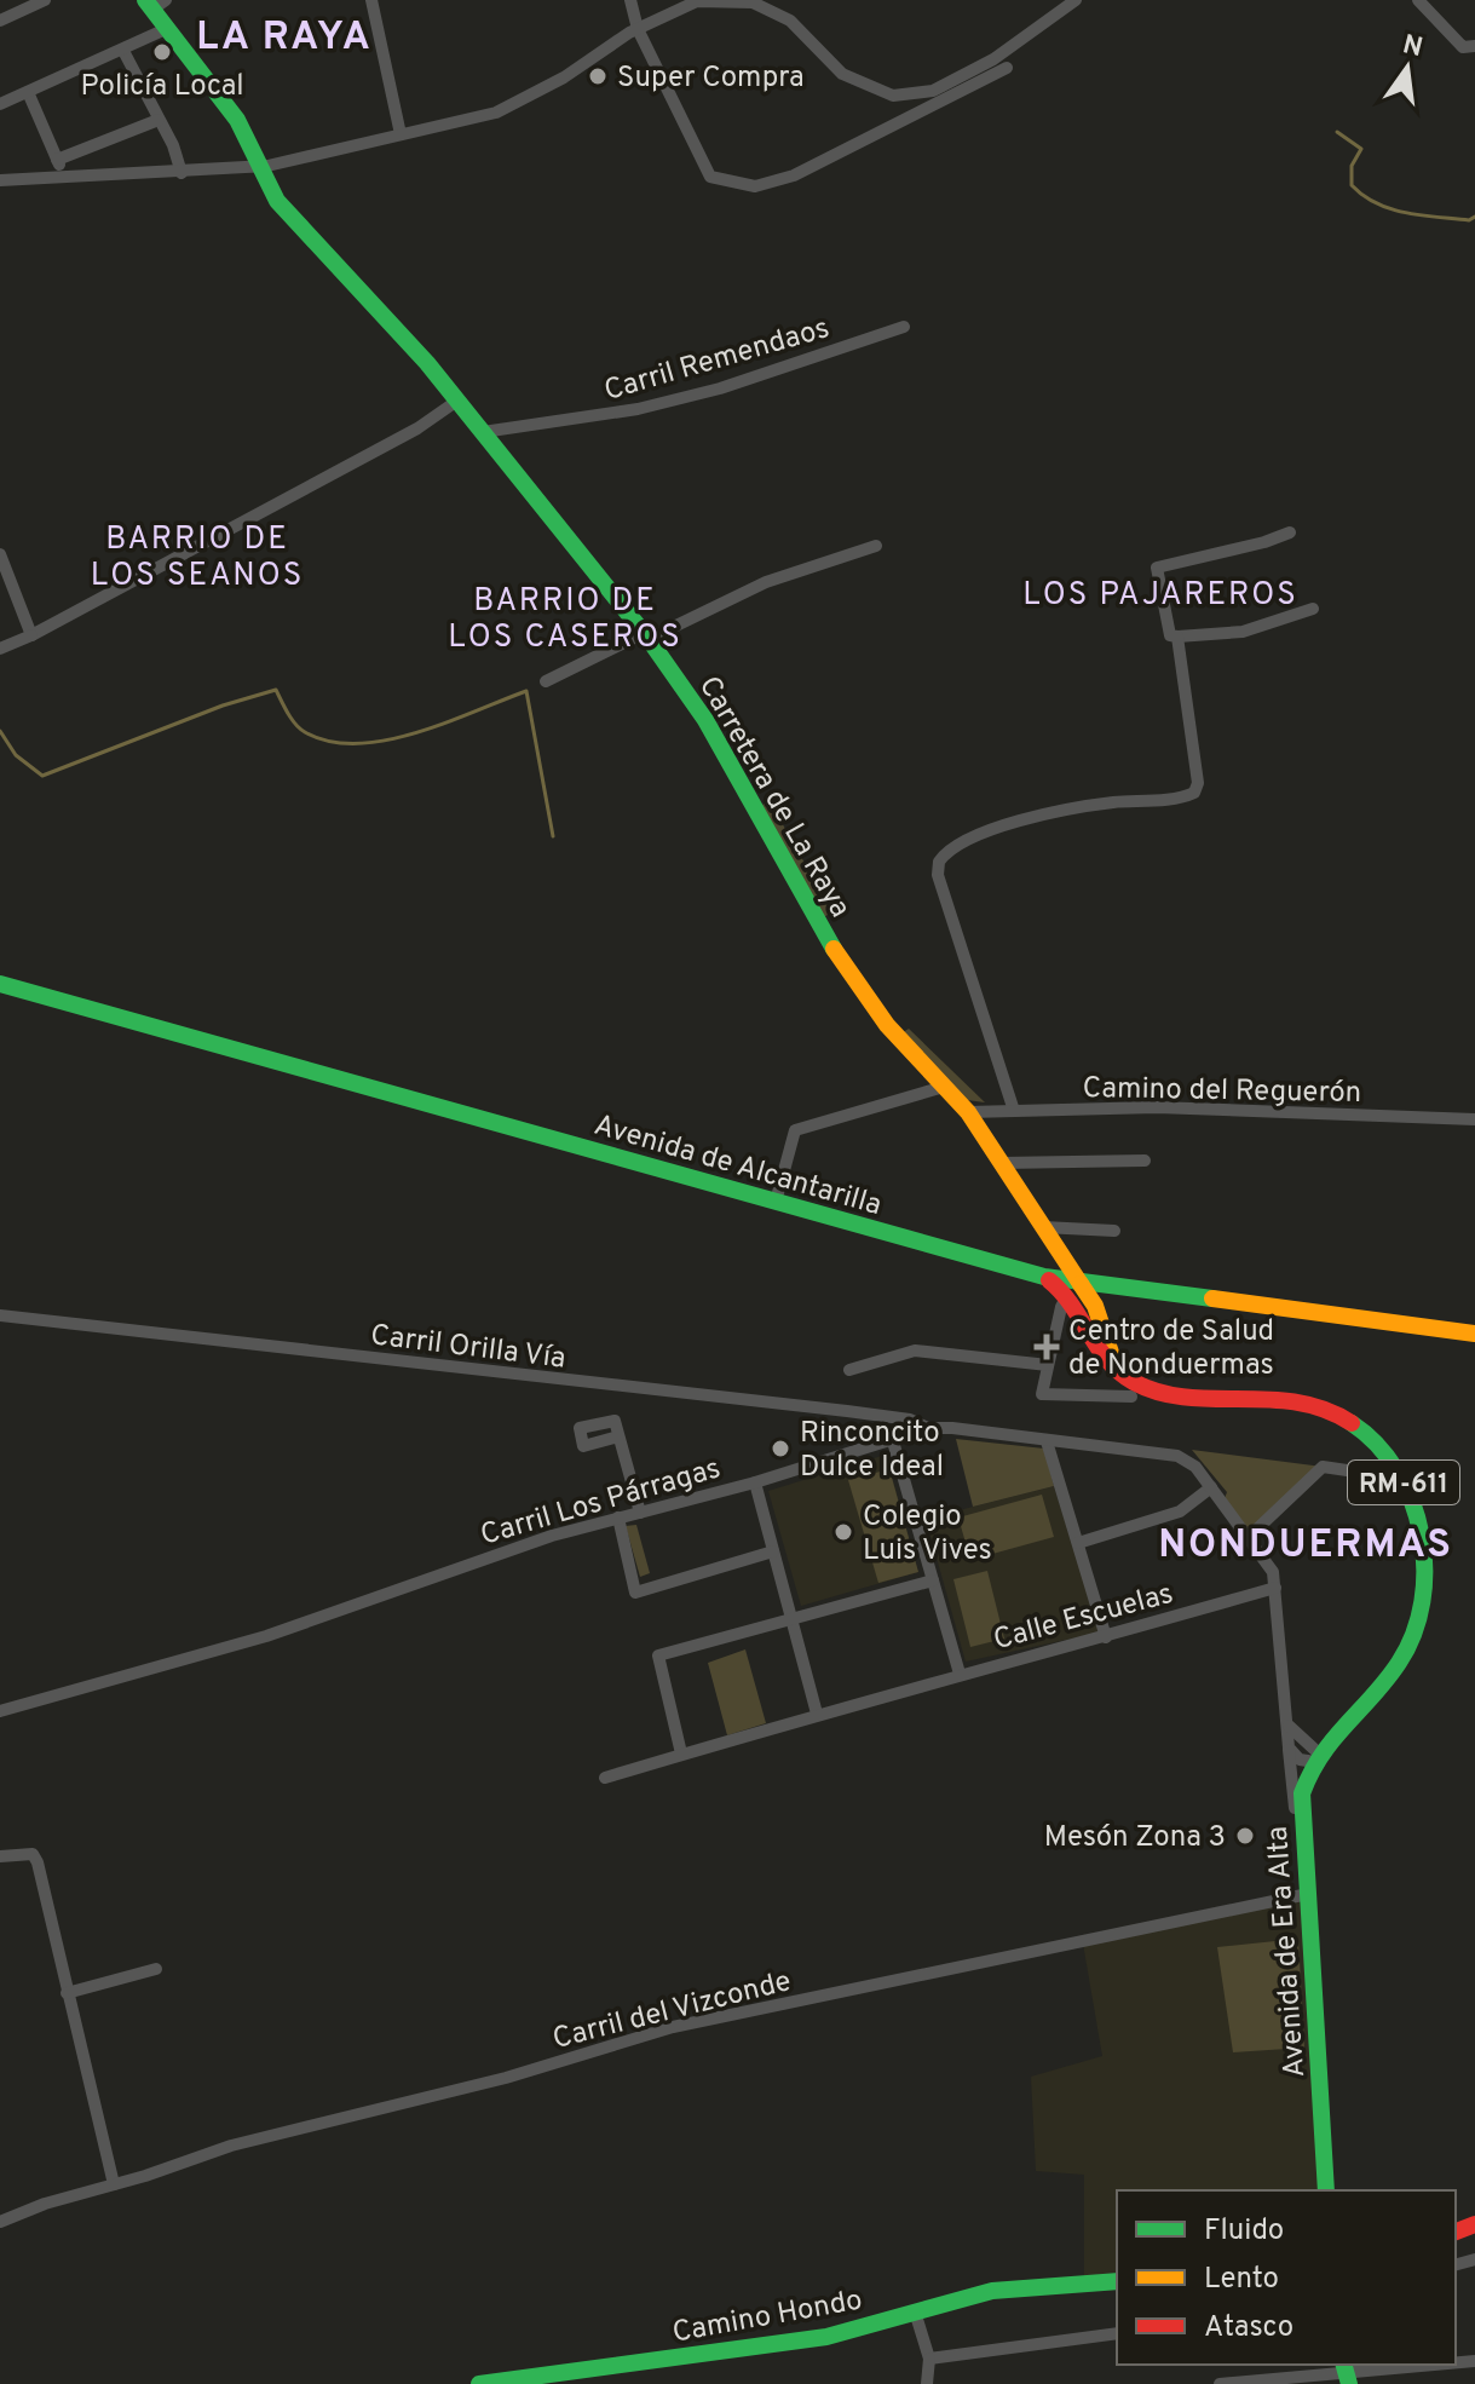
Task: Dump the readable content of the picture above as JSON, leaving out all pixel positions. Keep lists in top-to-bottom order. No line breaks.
{"streets":{"main road":["Carretera de La Raya","Avenida de Alcantarilla","RM-611","Avenida de Era Alta","Camino Hondo"],"street":["Carril Remendaos","Camino del Reguerón","Carril Orilla Vía","Carril Los Párragas","Calle Escuelas","Carril del Vizconde"]},"crossings":[["Carril Remendaos","Carretera de La Raya"],["Carretera de La Raya","Camino del Reguerón"],["Carretera de La Raya","Avenida de Alcantarilla"],["Carril Orilla Vía","Carril Los Párragas"],["Carril Los Párragas","Calle Escuelas"],["Carril Los Párragas","Avenida de Era Alta"],["Avenida de Era Alta","Carril del Vizconde"]],"districts":["LA RAYA","BARRIO DE LOS SEANOS","LOS PAJAREROS","BARRIO DE LOS CASEROS","NONDUERMAS"],"places":{"other":["Policía Local","Super Compra","Rinconcito Dulce Ideal","Colegio Luis Vives","Mesón Zona 3"],"health":["Centro de Salud de Nonduermas"]},"legend":["Fluido","Lento","Atasco"],"north":"top"}
